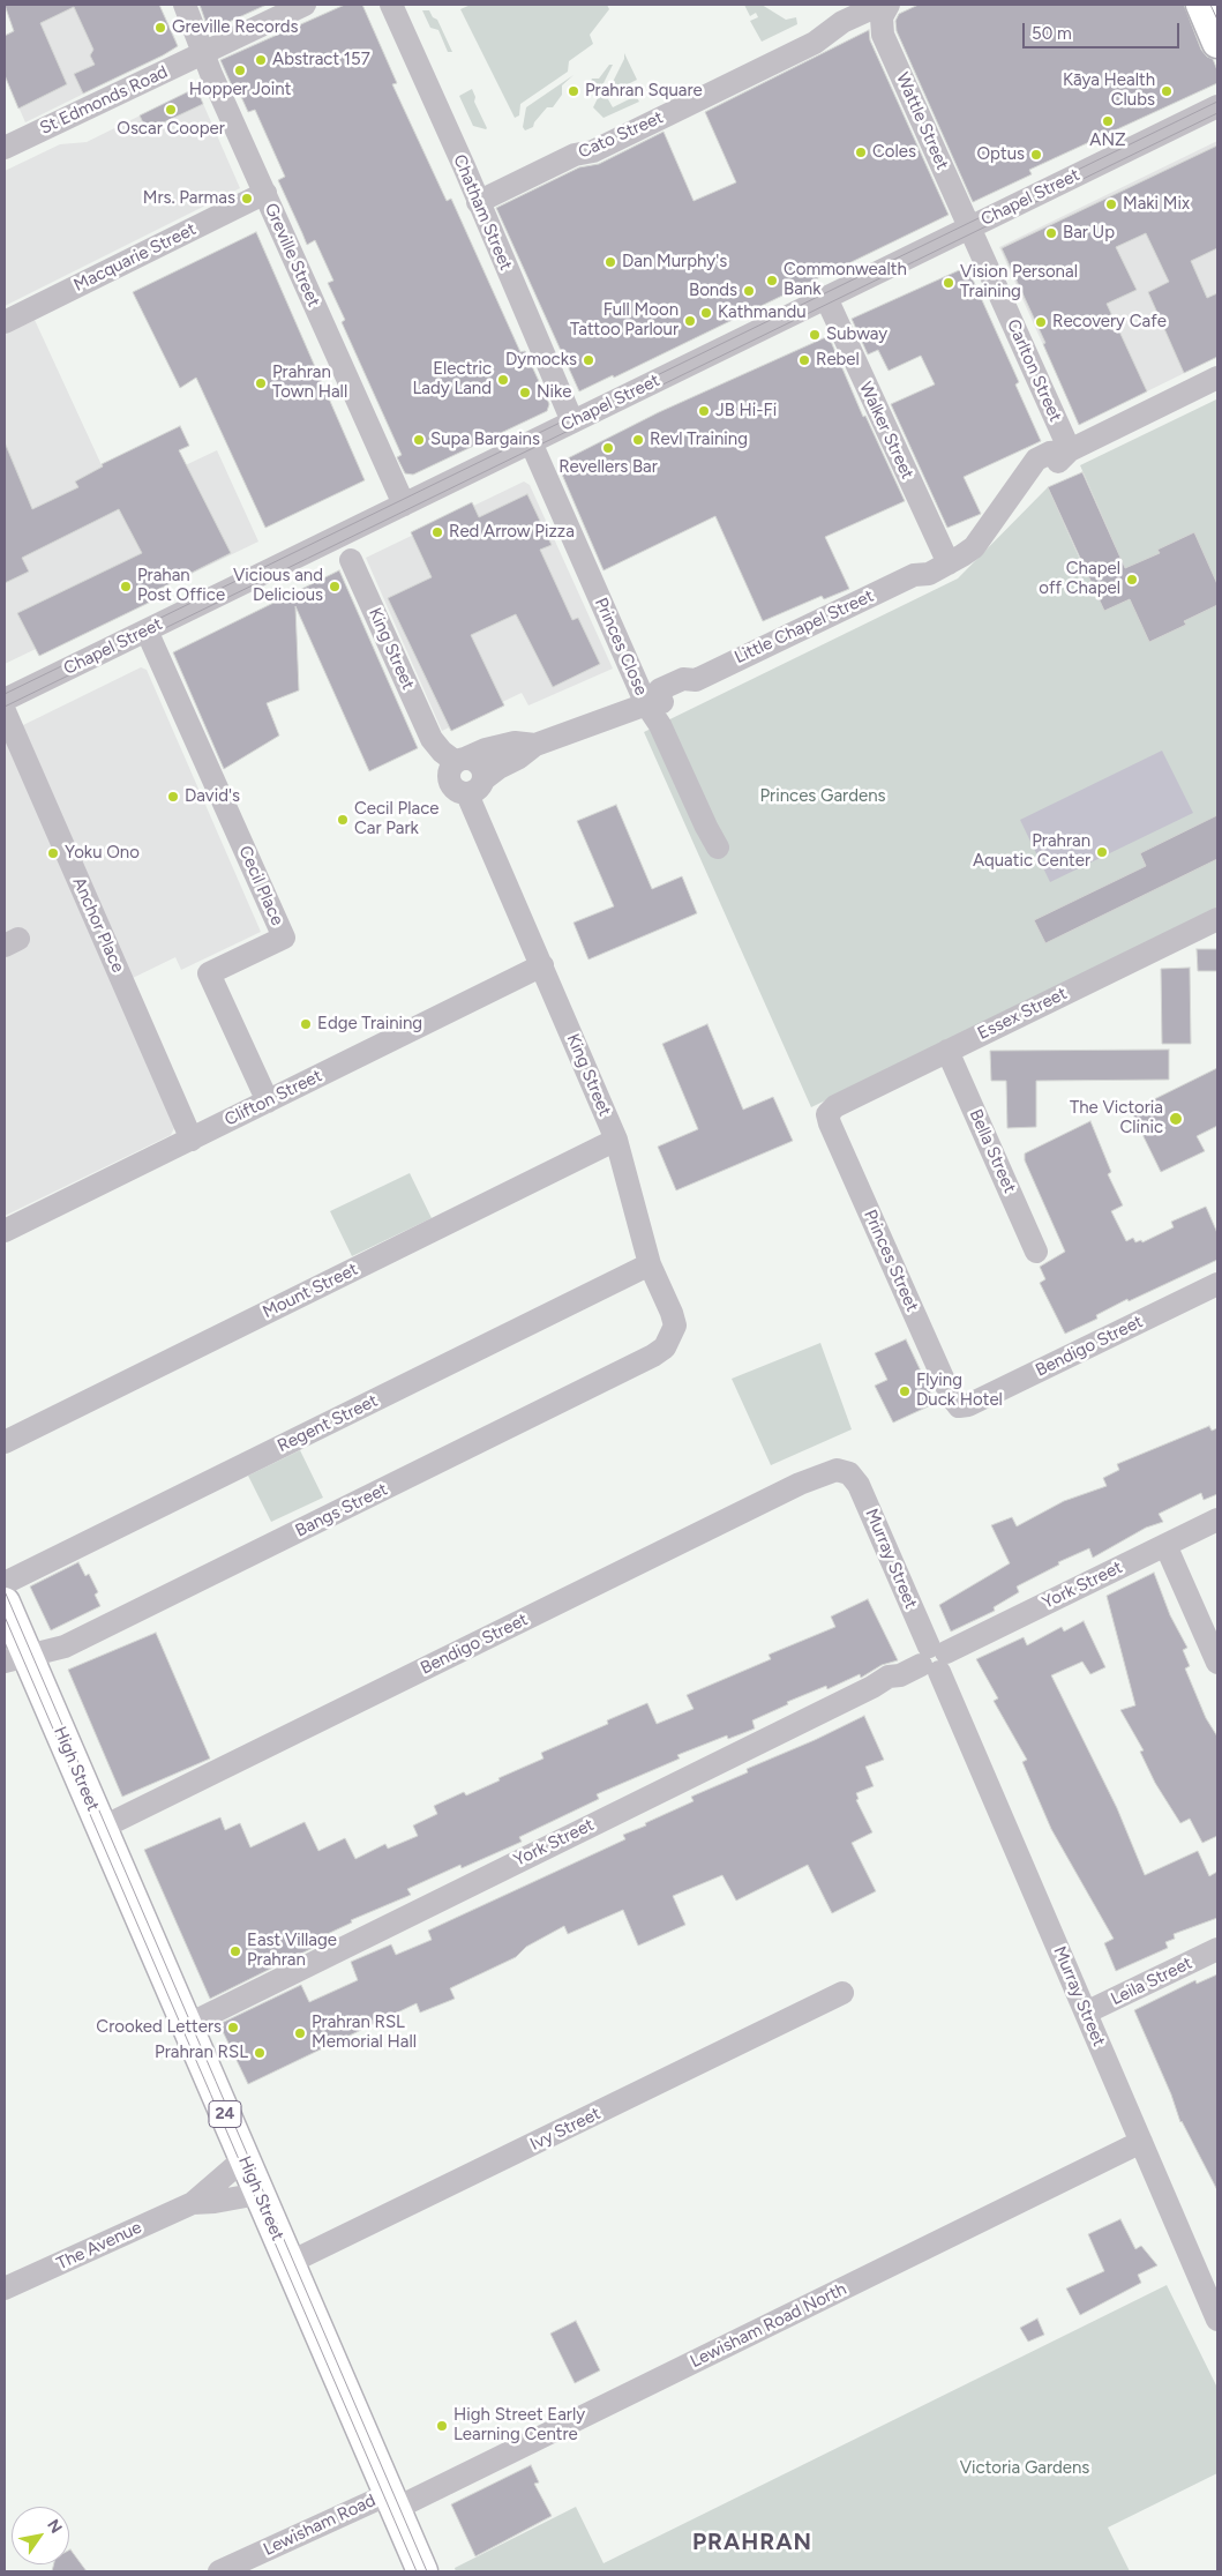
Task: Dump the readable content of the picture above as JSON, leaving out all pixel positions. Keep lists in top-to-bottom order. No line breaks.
{"streets":{"main road":["High Street","24"],"street":["St Edmonds Road","Wattle Street","Cato Street","Chapel Street","Chatham Street","Greville Street","Macquarie Street","Carlton Street","Walker Street","Little Chapel Street","Princes Close","King Street","Cecil Place","Anchor Place","Essex Street","Clifton Street","Bella Street","Princes Street","Mount Street","Bendigo Street","Regent Street","Bangs Street","Murray Street","York Street","Leila Street","Ivy Street","The Avenue","Lewisham Road North","Lewisham Road"]},"crossings":[["St Edmonds Road","Greville Street"],["Wattle Street","Cato Street"],["Wattle Street","Chapel Street"],["Wattle Street","Carlton Street"],["Cato Street","Chatham Street"],["Chapel Street","Chatham Street"],["Chapel Street","Greville Street"],["Chapel Street","Carlton Street"],["Chapel Street","Walker Street"],["Chapel Street","Princes Close"],["Chapel Street","Cecil Place"],["Greville Street","Macquarie Street"],["Carlton Street","Little Chapel Street"],["Walker Street","Little Chapel Street"],["Little Chapel Street","Princes Close"],["Little Chapel Street","King Street"],["King Street","Clifton Street"],["King Street","Mount Street"],["King Street","Regent Street"],["King Street","Bangs Street"],["Cecil Place","Clifton Street"],["Anchor Place","Clifton Street"],["Essex Street","Bella Street"],["Essex Street","Princes Street"],["Princes Street","Bendigo Street"],["Bendigo Street","Murray Street"],["Bendigo Street","High Street"],["Bangs Street","High Street"],["Murray Street","York Street"],["Murray Street","Leila Street"],["Murray Street","Lewisham Road North"],["York Street","High Street"],["High Street","Ivy Street"],["High Street","The Avenue"],["High Street","Lewisham Road North"],["High Street","Lewisham Road"],["Lewisham Road North","Lewisham Road"]],"districts":["PRAHRAN"],"parks":["Princes Gardens","Victoria Gardens"],"places":["Greville Records","Abstract 157","Hopper Joint","Prahran Square","Kāya Health Clubs","Oscar Cooper","ANZ","Coles","Optus","Mrs. Parmas","Maki Mix","Bar Up","Dan Murphy's","Commonwealth Bank","Vision Personal Training","Bonds","Kathmandu","Full Moon Tattoo Parlour","Recovery Cafe","Subway","Dymocks","Rebel","Electric Lady Land","Prahran Town Hall","Nike","JB Hi-Fi","Supa Bargains","Revl Training","Revellers Bar","Red Arrow Pizza","Chapel off Chapel","Prahan Post Office","Vicious and Delicious","David's","Cecil Place Car Park","Prahran Aquatic Center","Yoku Ono","Edge Training","The Victoria Clinic","Flying Duck Hotel","East Village Prahran","Crooked Letters","Prahran RSL Memorial Hall","Prahran RSL","High Street Early Learning Centre"],"scale_bar":"50 m","north":"top right"}
